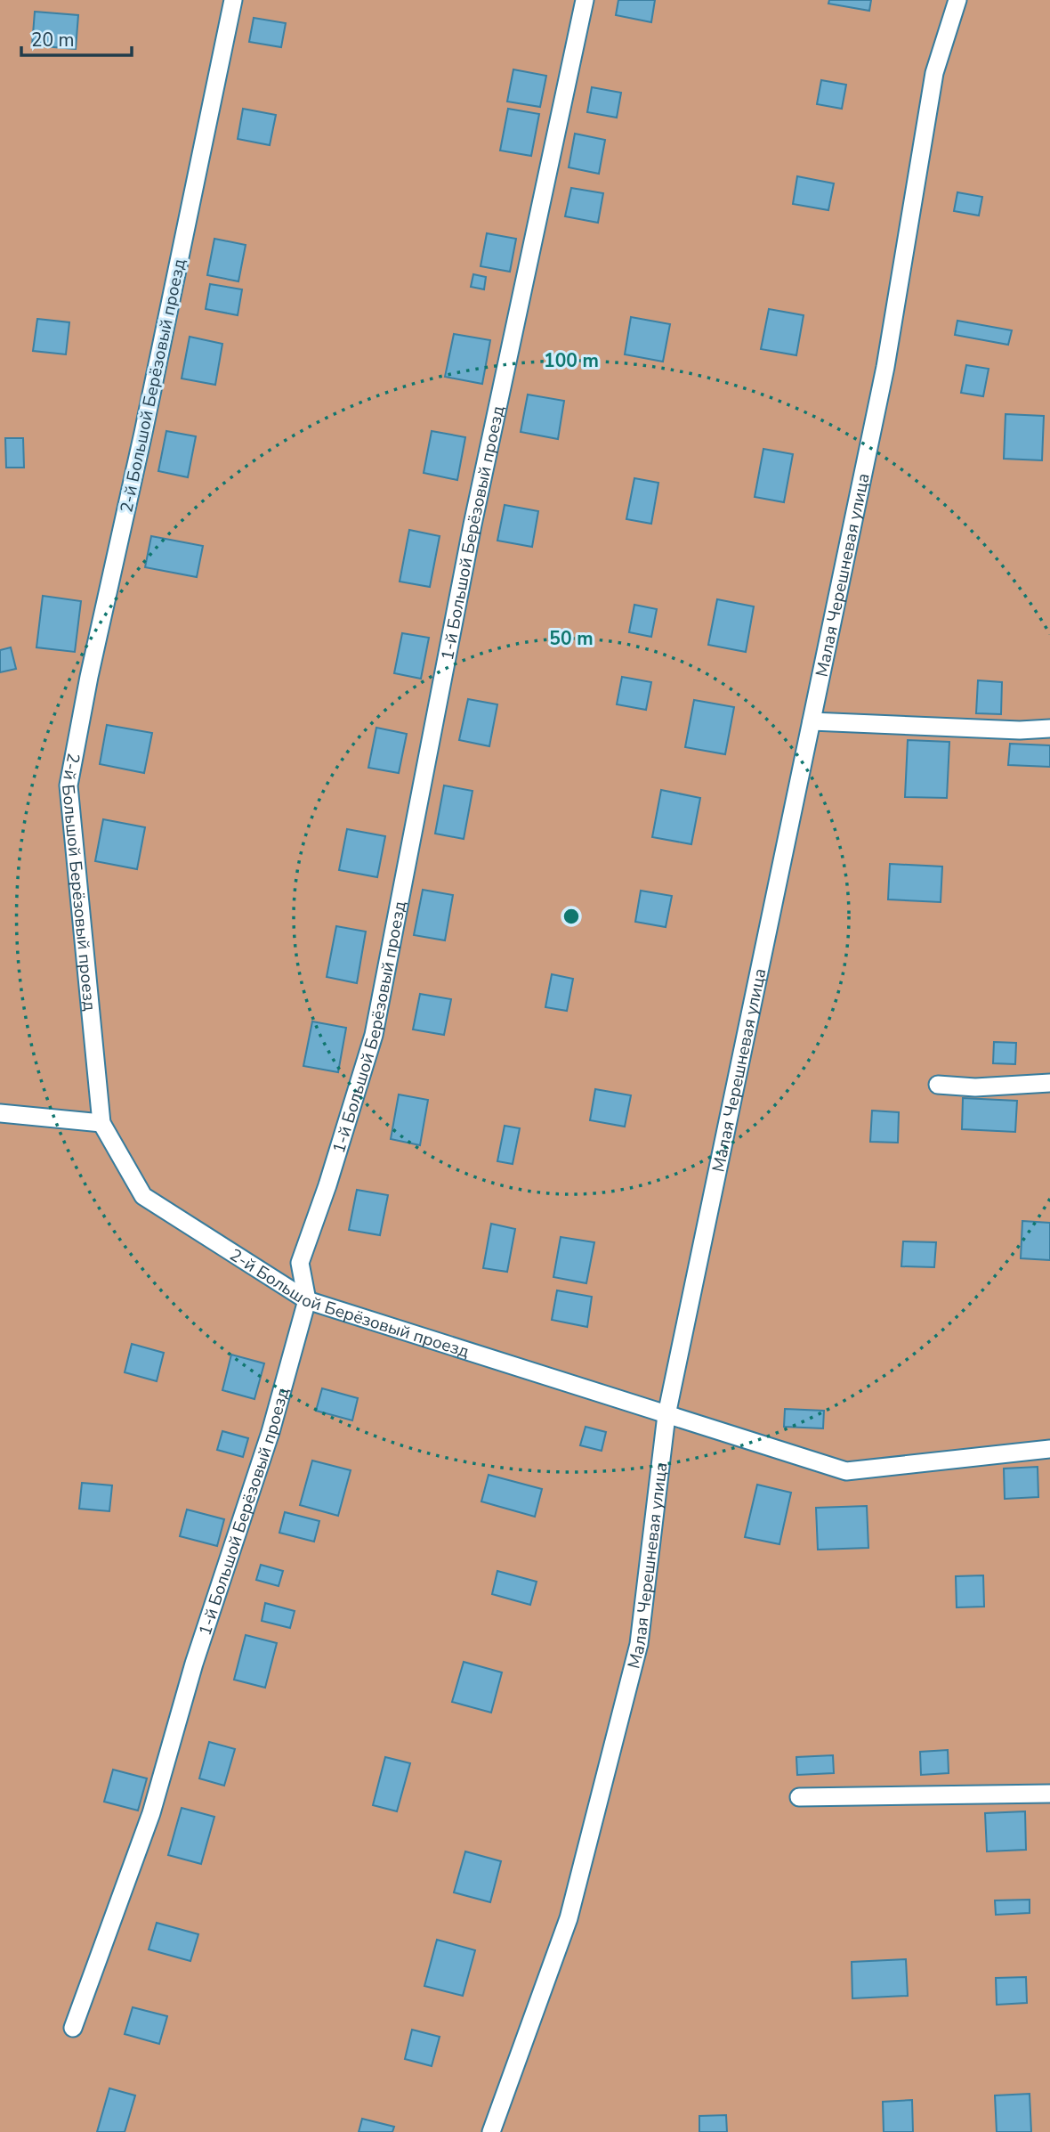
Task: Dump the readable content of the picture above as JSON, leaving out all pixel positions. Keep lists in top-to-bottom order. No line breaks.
{"streets":{"lane":["2-й Большой Берёзовый проезд","1-й Большой Берёзовый проезд","Малая Черешневая улица"]},"crossings":[["2-й Большой Берёзовый проезд","1-й Большой Берёзовый проезд"],["2-й Большой Берёзовый проезд","Малая Черешневая улица"]],"scale_bar":"20 m","rings":["100 m","50 m"]}
